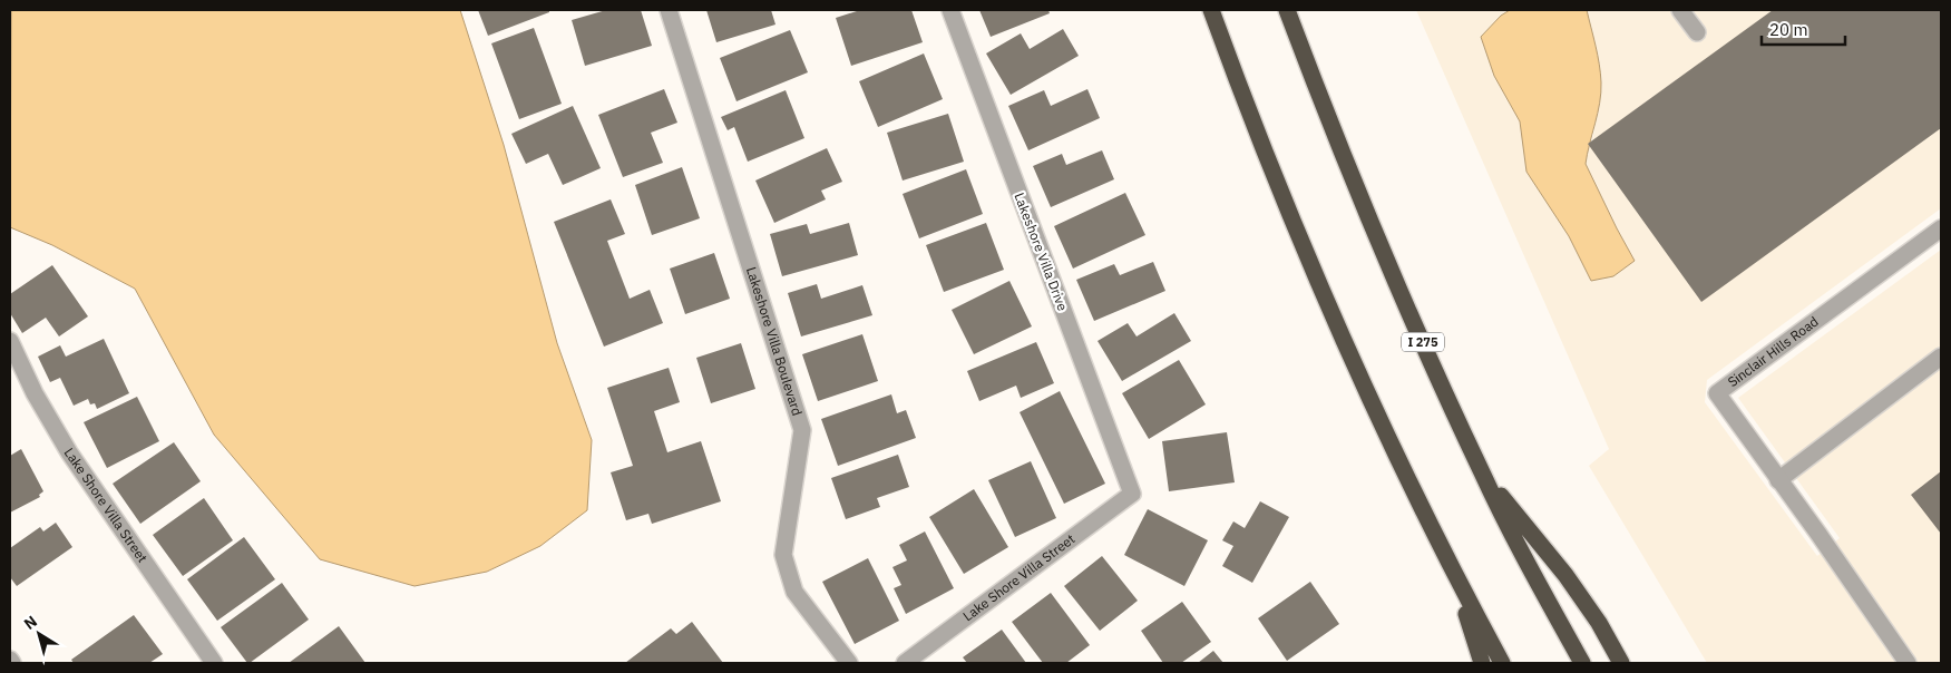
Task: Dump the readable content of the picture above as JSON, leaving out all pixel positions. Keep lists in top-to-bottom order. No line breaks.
{"streets":{"highway":["I 275"],"street":["Lakeshore Villa Drive","Lakeshore Villa Boulevard","Sinclair Hills Road","Lake Shore Villa Street"]},"crossings":[["Lakeshore Villa Drive","Lake Shore Villa Street"]],"scale_bar":"20 m","north":"top left"}
